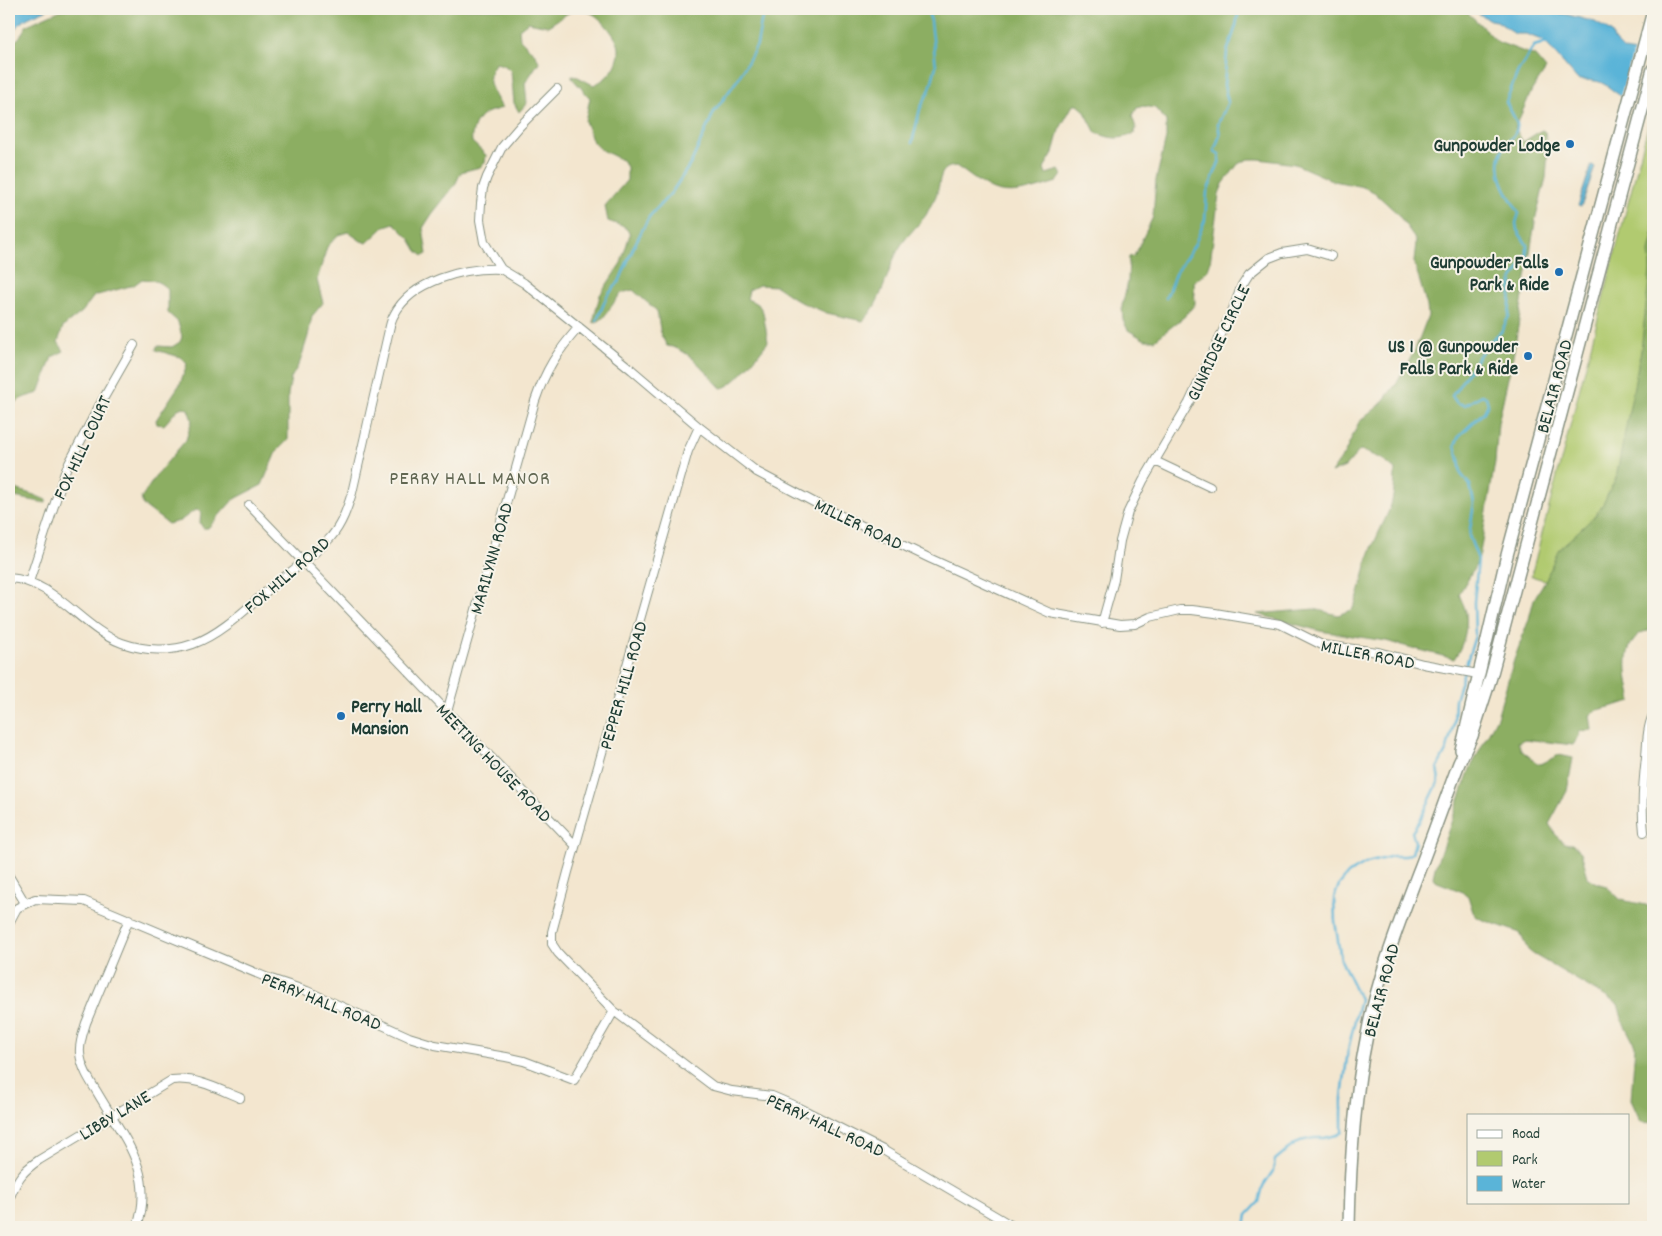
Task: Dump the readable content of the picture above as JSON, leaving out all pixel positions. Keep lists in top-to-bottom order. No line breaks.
{"streets":{"highway":["BELAIR ROAD"],"street":["GUNRIDGE CIRCLE","FOX HILL COURT","MILLER ROAD","MARILYNN ROAD","FOX HILL ROAD","PEPPER HILL ROAD","MEETING HOUSE ROAD","PERRY HALL ROAD","LIBBY LANE"]},"crossings":[["GUNRIDGE CIRCLE","MILLER ROAD"],["BELAIR ROAD","MILLER ROAD"],["FOX HILL COURT","FOX HILL ROAD"],["MILLER ROAD","MARILYNN ROAD"],["MILLER ROAD","FOX HILL ROAD"],["MILLER ROAD","PEPPER HILL ROAD"],["MARILYNN ROAD","MEETING HOUSE ROAD"],["FOX HILL ROAD","MEETING HOUSE ROAD"],["PEPPER HILL ROAD","MEETING HOUSE ROAD"],["PEPPER HILL ROAD","PERRY HALL ROAD"]],"districts":["PERRY HALL MANOR"],"places":["Gunpowder Lodge","Gunpowder Falls Park & Ride","US 1 @ Gunpowder Falls Park & Ride","Perry Hall Mansion"],"legend":["Road","Park","Water"]}
